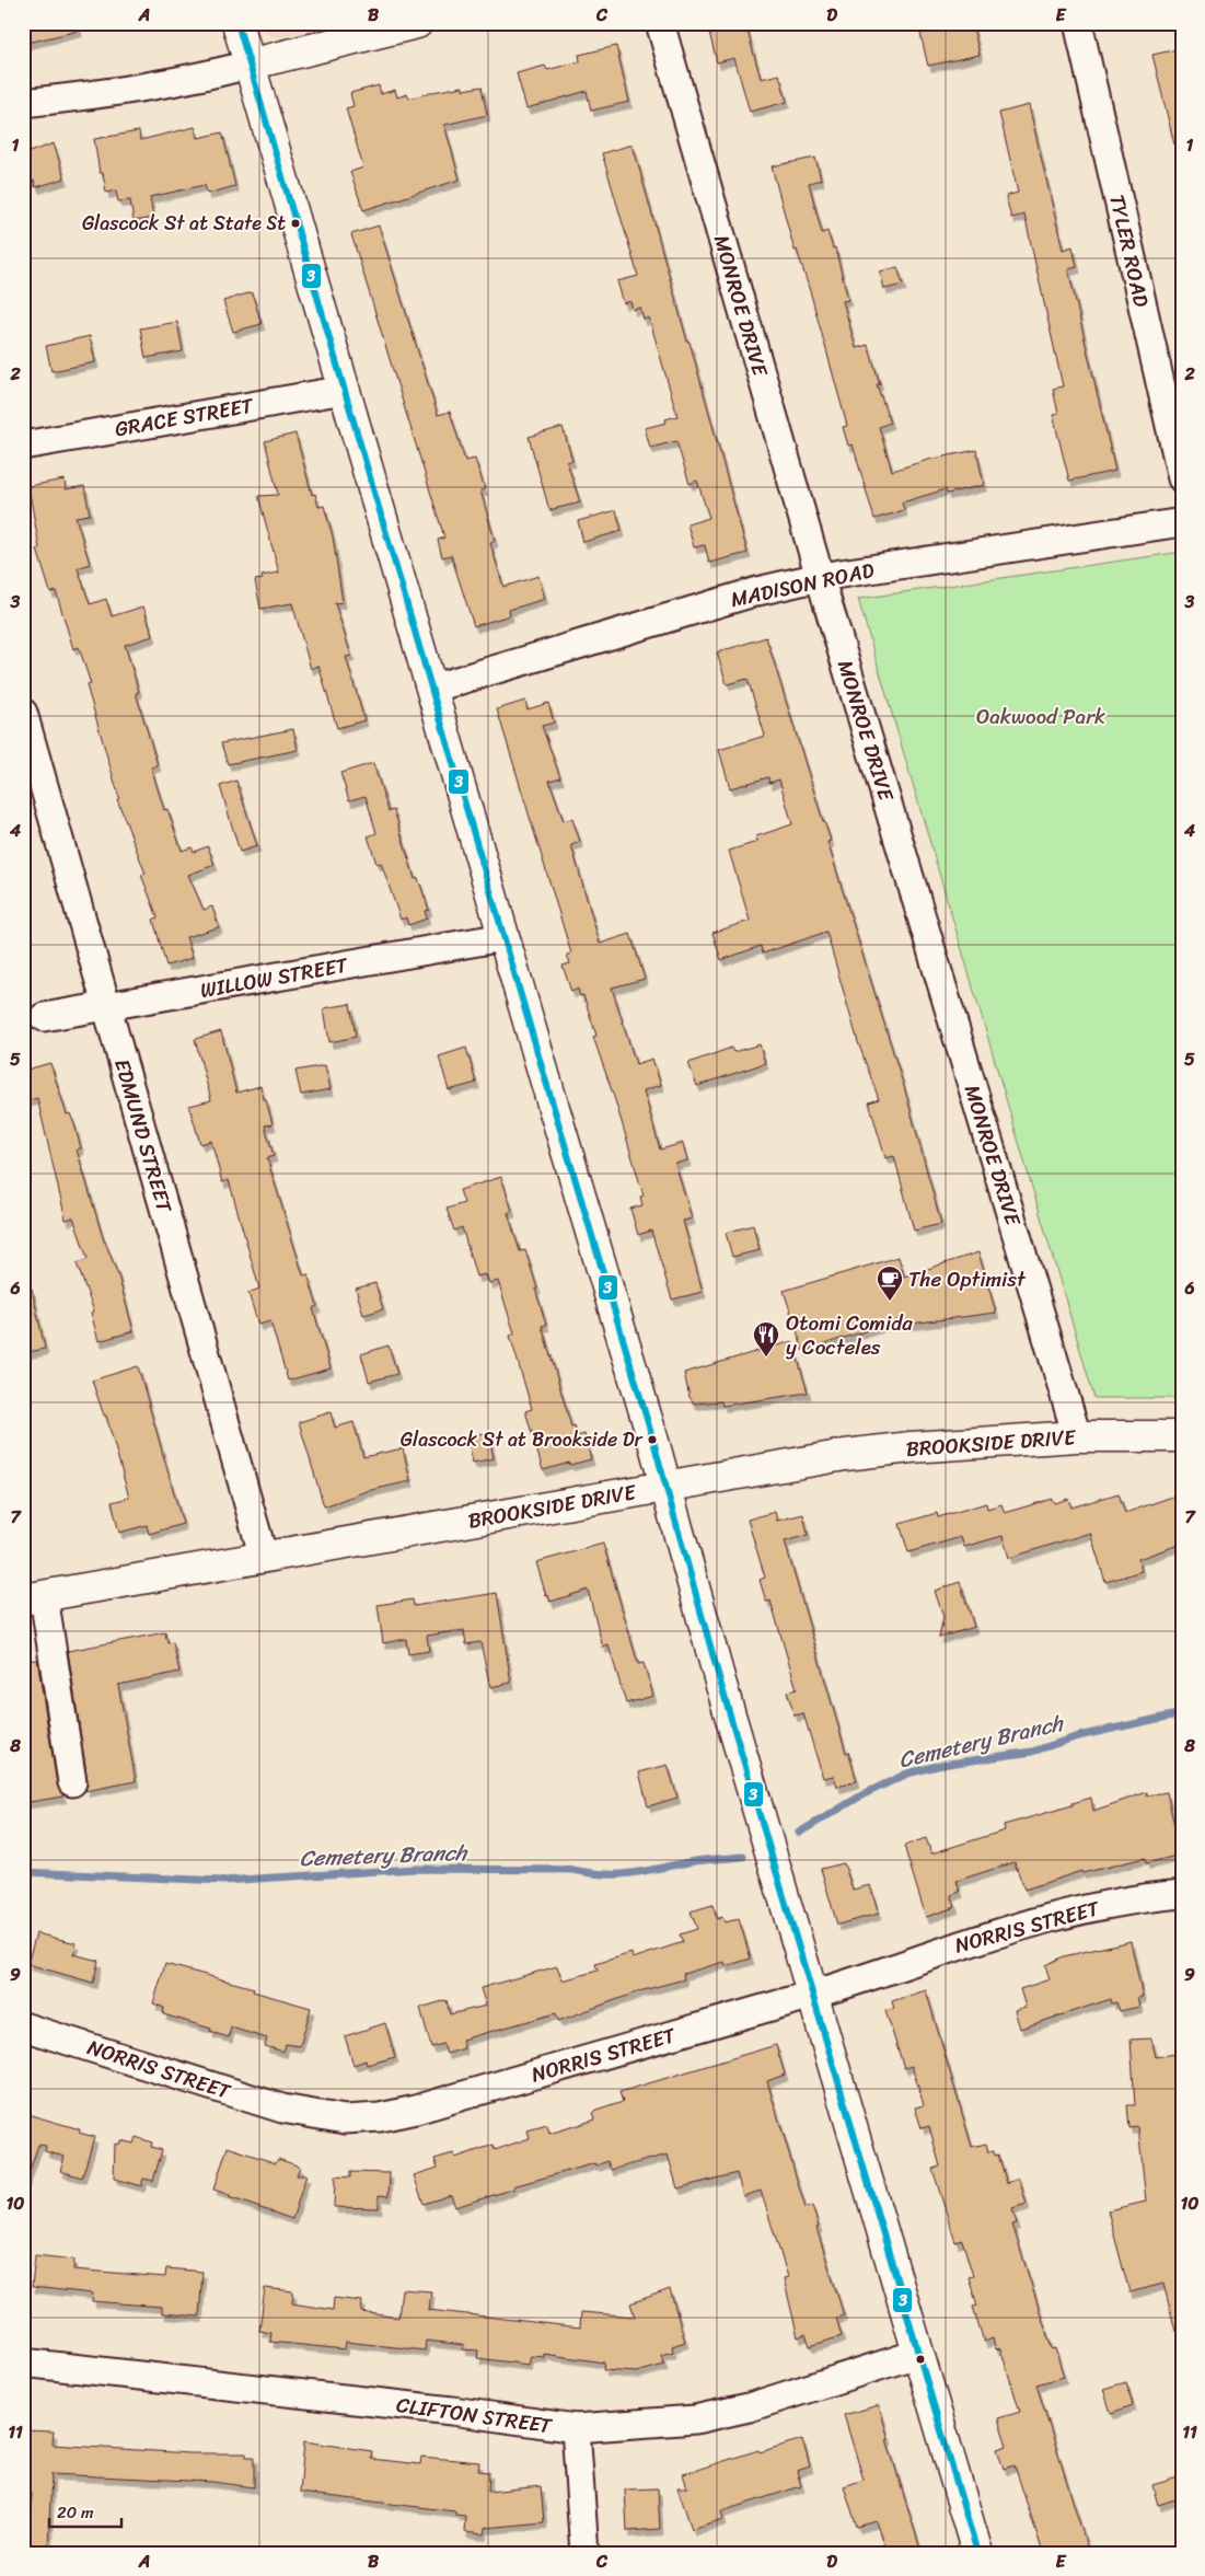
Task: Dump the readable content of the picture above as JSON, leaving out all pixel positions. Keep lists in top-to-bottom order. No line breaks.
{"streets":{"street":["TYLER ROAD","MONROE DRIVE","GRACE STREET","MADISON ROAD","WILLOW STREET","EDMUND STREET","BROOKSIDE DRIVE","NORRIS STREET","CLIFTON STREET"]},"crossings":[["MONROE DRIVE","MADISON ROAD"],["MONROE DRIVE","BROOKSIDE DRIVE"],["WILLOW STREET","EDMUND STREET"],["EDMUND STREET","BROOKSIDE DRIVE"]],"water":["Cemetery Branch"],"parks":["Oakwood Park"],"places":{"other":["Glascock St at State St","Glascock St at Brookside Dr"],"cafe":["The Optimist"],"restaurant":["Otomi Comida y Cocteles"]},"lines":["transit line 3"],"scale_bar":"20 m","grid":{"columns":["A","B","C","D","E"],"rows":["1","2","3","4","5","6","7","8","9","10","11"]}}
